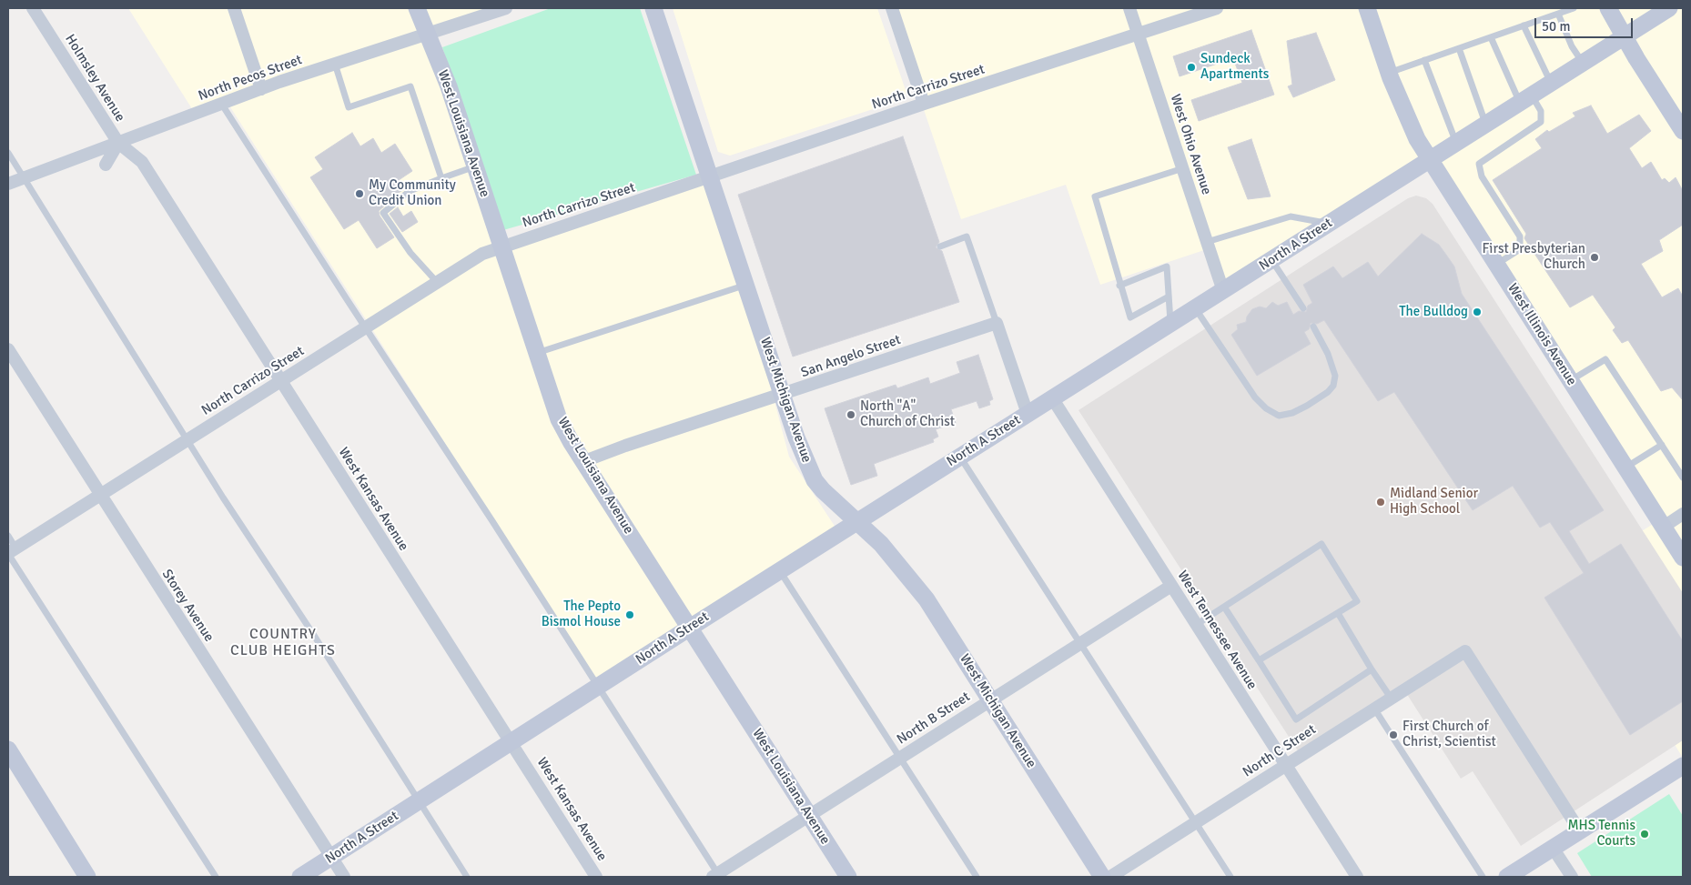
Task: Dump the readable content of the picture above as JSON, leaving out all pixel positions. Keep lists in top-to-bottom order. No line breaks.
{"streets":{"street":["Holmsley Avenue","North Pecos Street","North Carrizo Street","West Louisiana Avenue","West Ohio Avenue","North A Street","West Illinois Avenue","San Angelo Street","West Michigan Avenue","West Kansas Avenue","Storey Avenue","West Tennessee Avenue","North B Street","North C Street"]},"crossings":[["Holmsley Avenue","North Pecos Street"],["Holmsley Avenue","West Kansas Avenue"],["North Pecos Street","West Louisiana Avenue"],["North Pecos Street","West Kansas Avenue"],["North Carrizo Street","West Louisiana Avenue"],["North Carrizo Street","West Ohio Avenue"],["North Carrizo Street","West Michigan Avenue"],["North Carrizo Street","West Kansas Avenue"],["North Carrizo Street","Storey Avenue"],["West Louisiana Avenue","North A Street"],["West Louisiana Avenue","San Angelo Street"],["West Louisiana Avenue","North B Street"],["West Ohio Avenue","North A Street"],["North A Street","West Illinois Avenue"],["North A Street","West Michigan Avenue"],["North A Street","West Kansas Avenue"],["North A Street","Storey Avenue"],["North A Street","West Tennessee Avenue"],["San Angelo Street","West Michigan Avenue"],["West Michigan Avenue","North B Street"],["West Tennessee Avenue","North B Street"],["West Tennessee Avenue","North C Street"]],"districts":["COUNTRY CLUB HEIGHTS"],"places":["Sundeck Apartments","My Community Credit Union","First Presbyterian Church","The Bulldog","North \"A\" Church of Christ","Midland Senior High School","The Pepto Bismol House","First Church of Christ, Scientist","MHS Tennis Courts"],"scale_bar":"50 m"}
